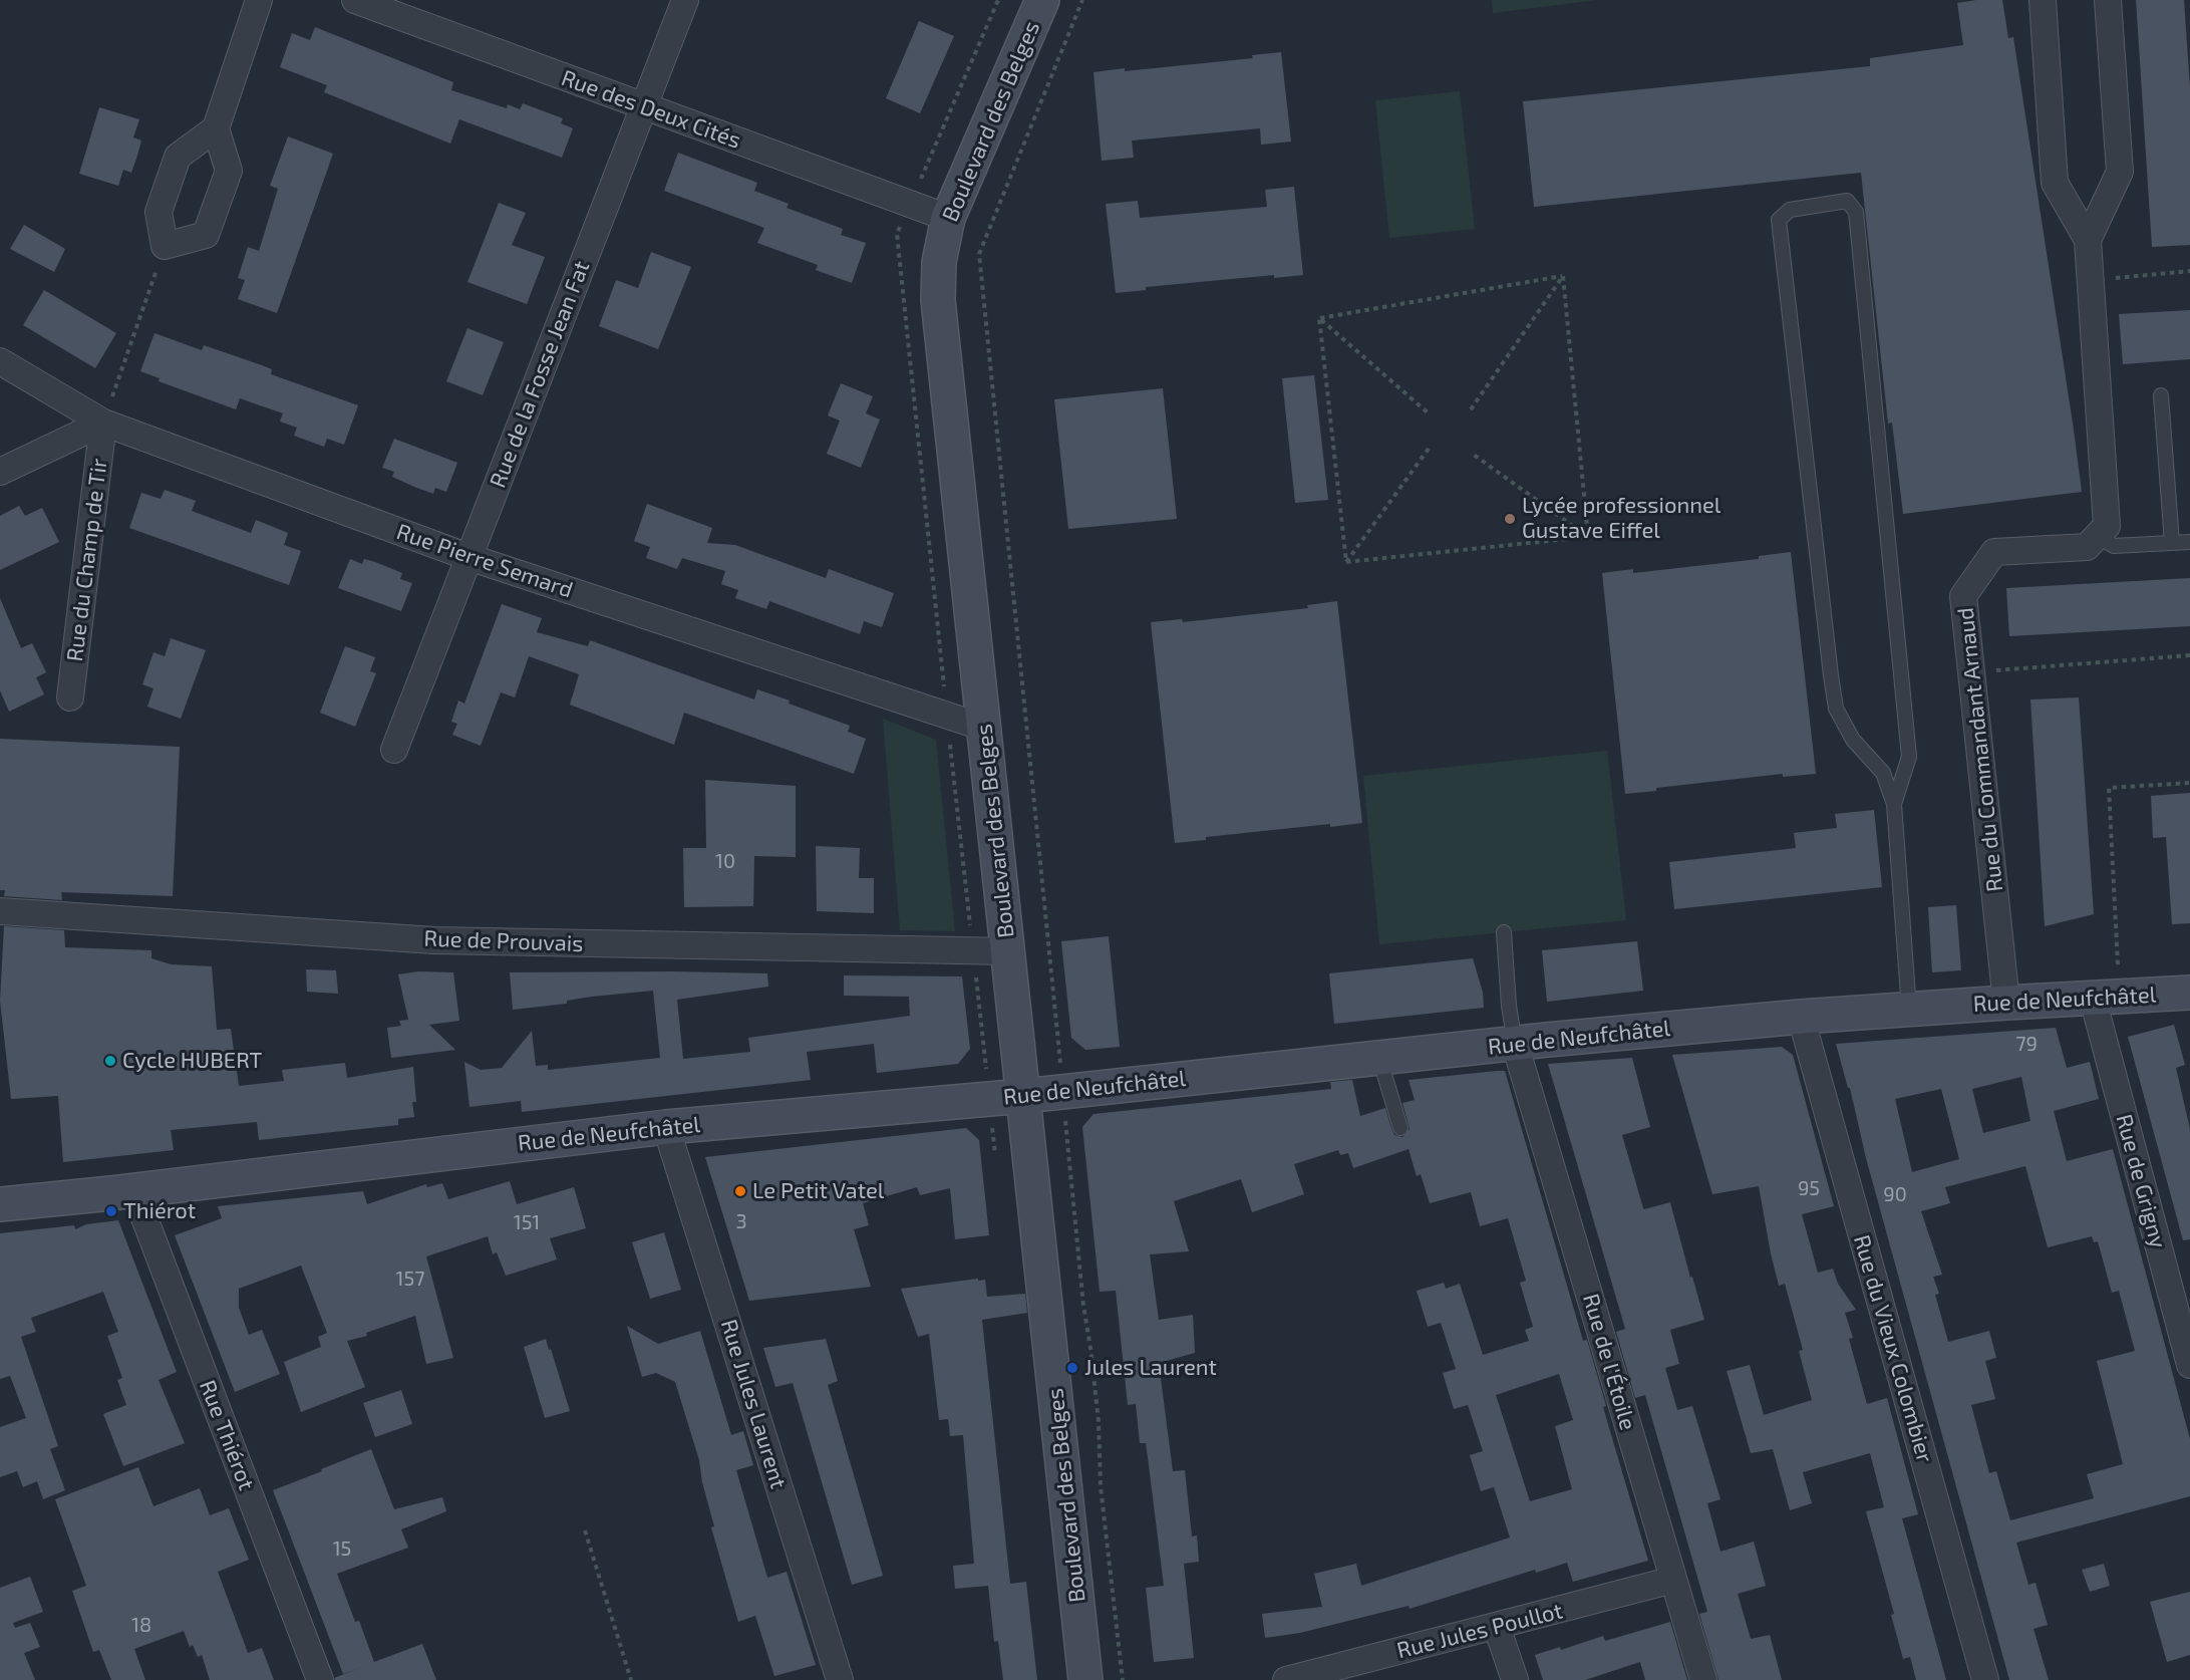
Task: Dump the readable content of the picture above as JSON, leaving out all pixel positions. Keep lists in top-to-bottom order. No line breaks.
{"streets":{"main road":["Boulevard des Belges","Rue de Neufchâtel"],"street":["Rue des Deux Cités","Rue de la Fosse Jean Fat","Rue du Champ de Tir","Rue Pierre Semard","Rue du Commandant Arnaud","Rue de Prouvais","Rue de Grigny","Rue du Vieux Colombier","Rue de l'Étoile","Rue Jules Laurent","Rue Thiérot","Rue Jules Poullot"]},"crossings":[["Rue des Deux Cités","Boulevard des Belges"],["Rue des Deux Cités","Rue de la Fosse Jean Fat"],["Boulevard des Belges","Rue Pierre Semard"],["Boulevard des Belges","Rue de Prouvais"],["Boulevard des Belges","Rue de Neufchâtel"],["Rue de la Fosse Jean Fat","Rue Pierre Semard"],["Rue du Champ de Tir","Rue Pierre Semard"],["Rue du Commandant Arnaud","Rue de Neufchâtel"],["Rue de Neufchâtel","Rue de Grigny"],["Rue de Neufchâtel","Rue du Vieux Colombier"],["Rue de Neufchâtel","Rue de l'Étoile"],["Rue de Neufchâtel","Rue Jules Laurent"],["Rue de Neufchâtel","Rue Thiérot"],["Rue de l'Étoile","Rue Jules Poullot"]],"places":["Lycée professionnel Gustave Eiffel","Cycle HUBERT","Le Petit Vatel","Thiérot","Jules Laurent"],"house_numbers":["10","79","95","90","3","151","157","15","18"]}
